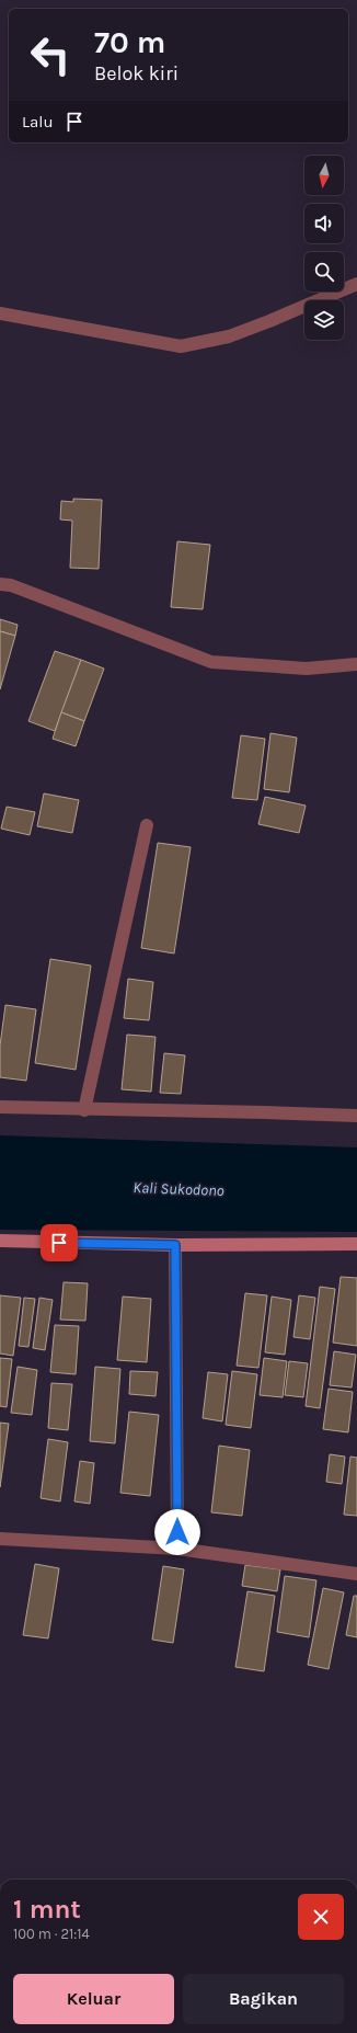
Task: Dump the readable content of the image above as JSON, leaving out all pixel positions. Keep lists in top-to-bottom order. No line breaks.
{"water":["Kali Sukodono"],"north":"bottom","page":{"turn":["70 m","Belok kiri"],"then":"Lalu","heading":["1 mnt","100 m · 21:14"],"buttons":["Keluar","Bagikan"]}}
